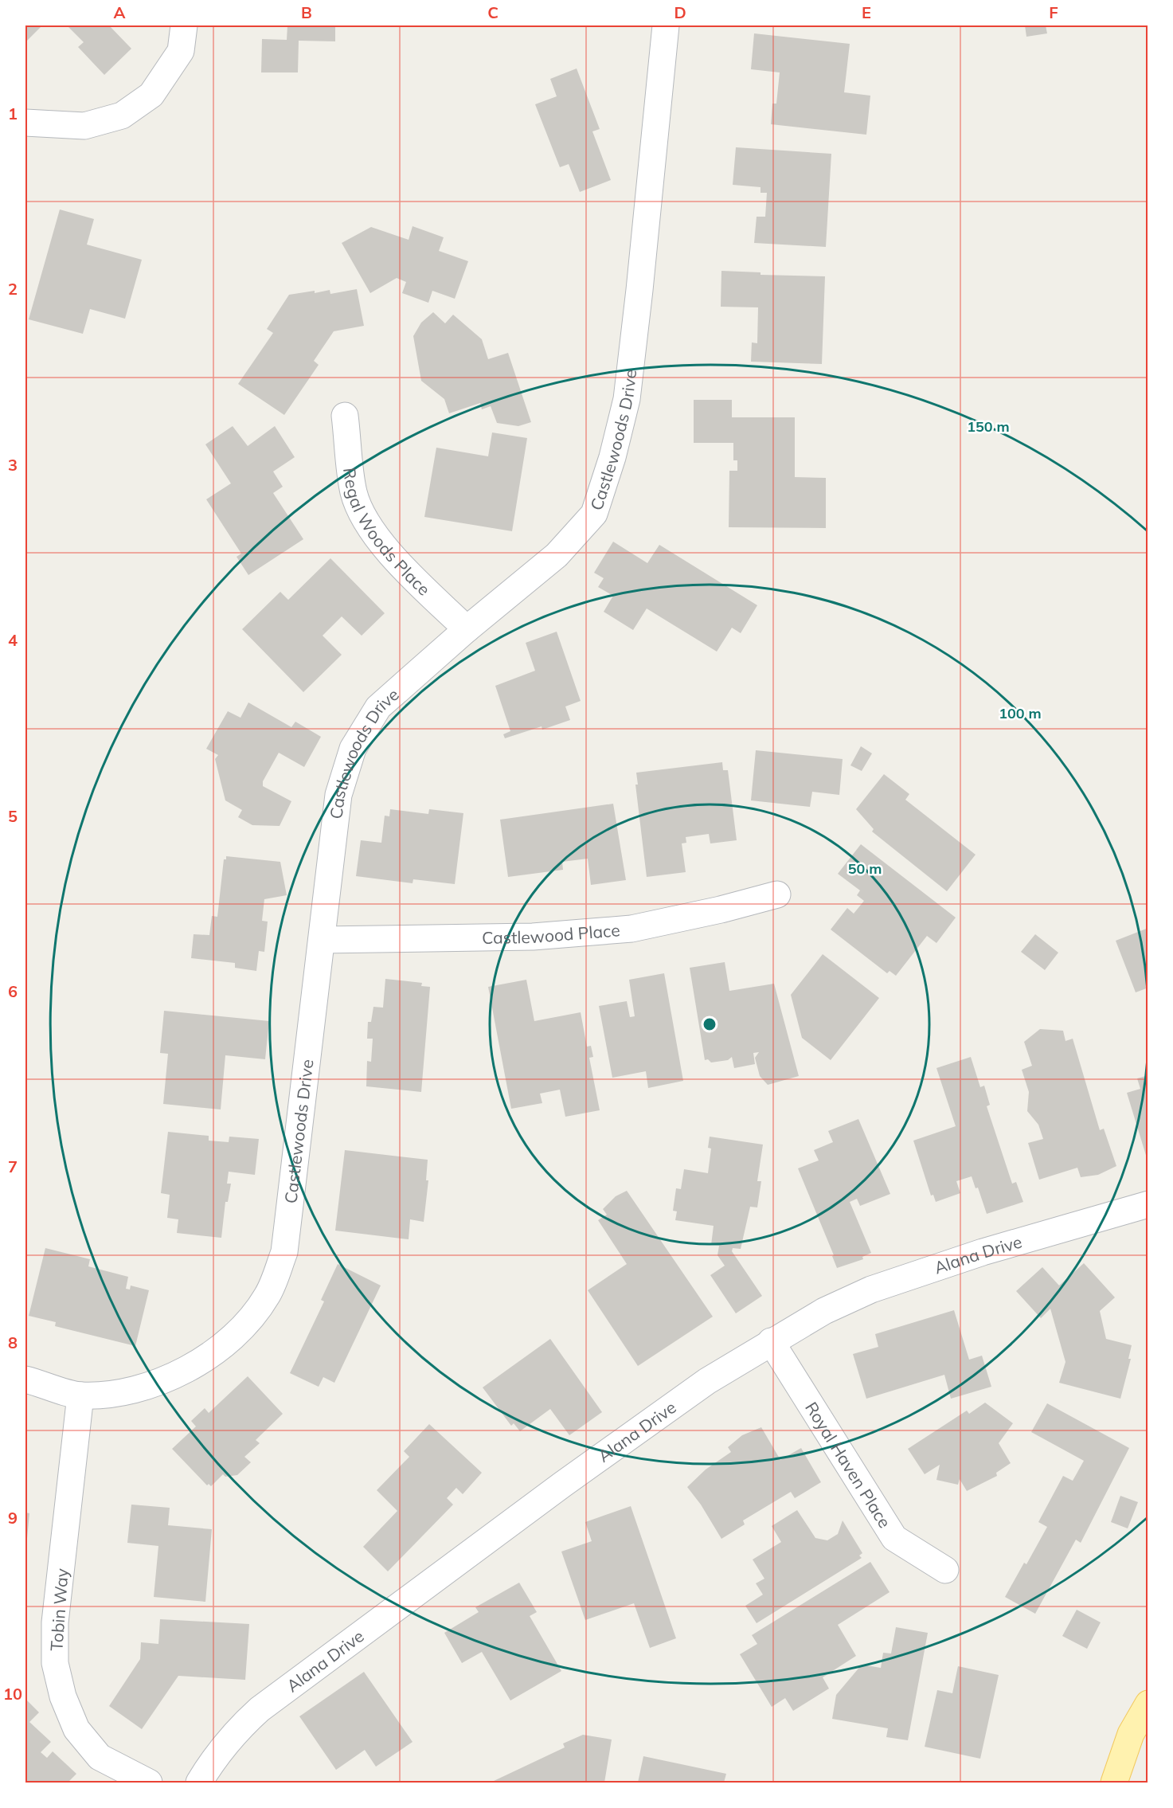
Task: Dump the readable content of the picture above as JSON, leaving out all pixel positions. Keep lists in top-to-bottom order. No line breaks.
{"streets":{"street":["Castlewoods Drive","Regal Woods Place","Castlewood Place","Alana Drive","Royal Haven Place","Tobin Way"]},"crossings":[["Castlewoods Drive","Regal Woods Place"],["Castlewoods Drive","Castlewood Place"],["Castlewoods Drive","Tobin Way"],["Alana Drive","Royal Haven Place"]],"grid":{"columns":["A","B","C","D","E","F"],"rows":["1","2","3","4","5","6","7","8","9","10"]},"rings":["150 m","100 m","50 m"]}
